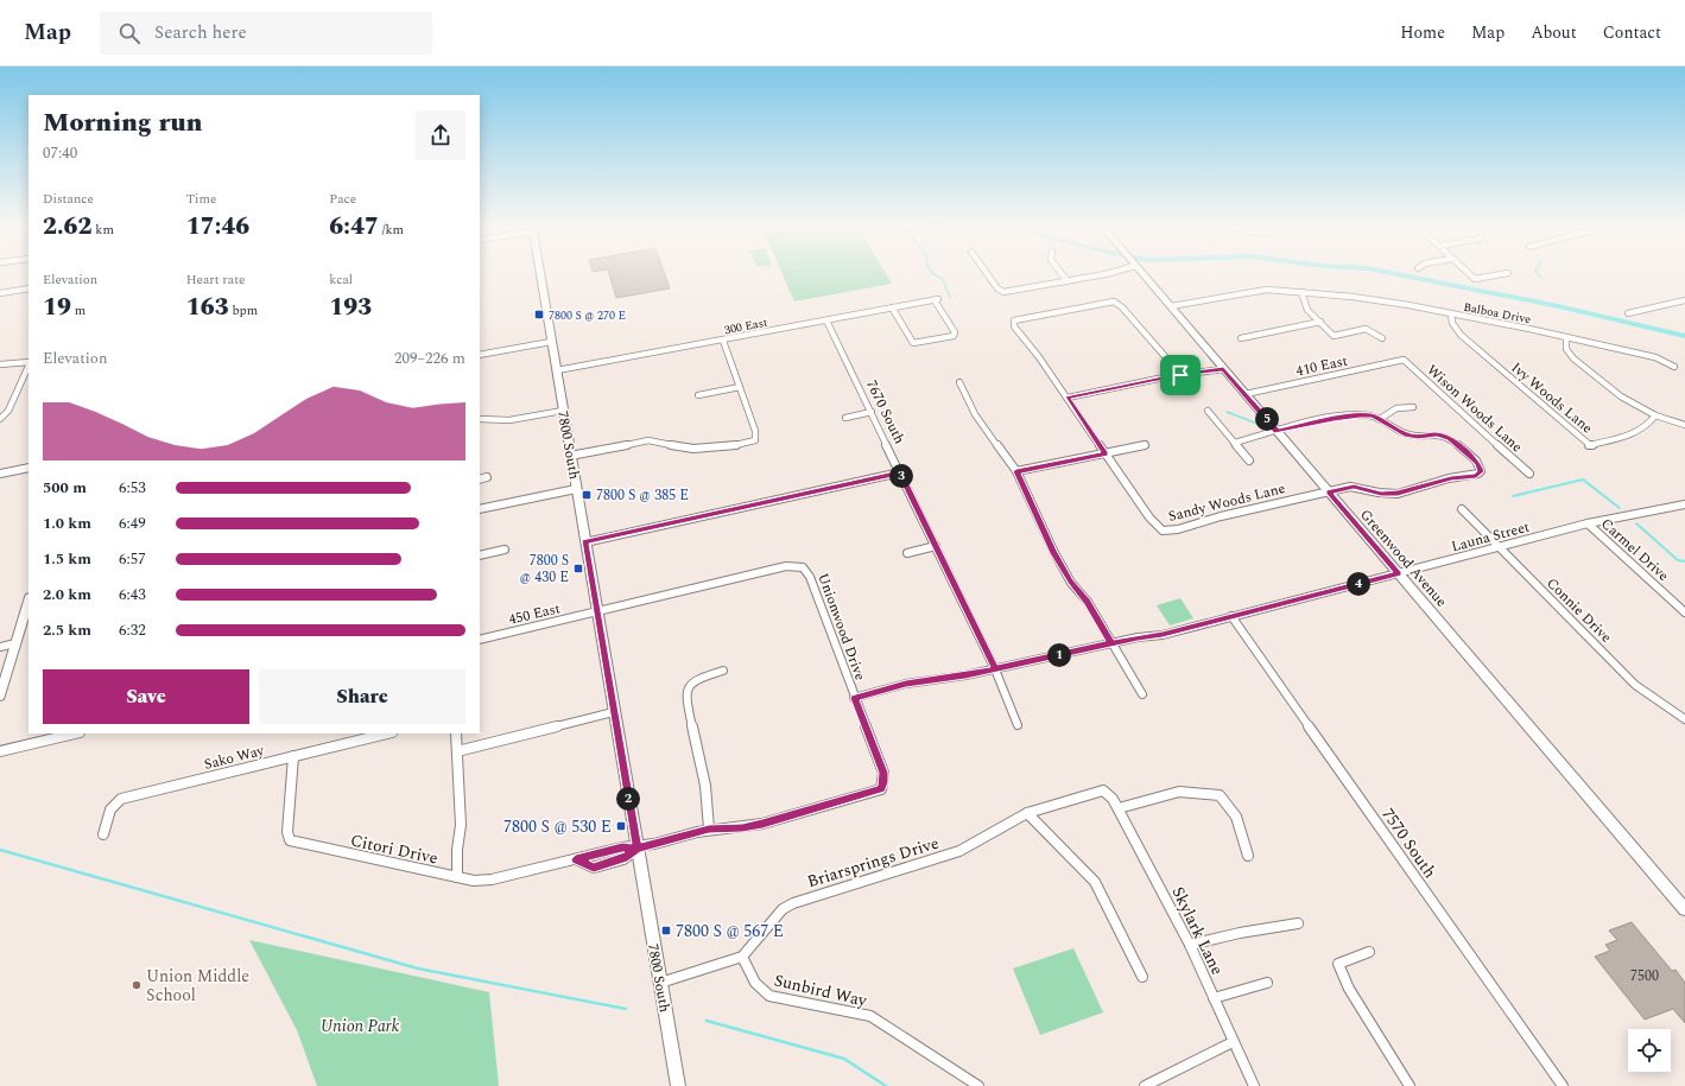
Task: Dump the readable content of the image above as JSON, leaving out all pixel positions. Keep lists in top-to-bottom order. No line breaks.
{"streets":{"main road":["7800 South"],"street":["Balboa Drive","300 East","410 East","Ivy Woods Lane","Wison Woods Lane","7670 South","Sandy Woods Lane","Launa Street","Carmel Drive","Greenwood Avenue","Connie Drive","450 East","Unionwood Drive","Sako Way","7570 South","Citori Drive","Briarsprings Drive","Skylark Lane","Sunbird Way"]},"crossings":[["Balboa Drive","Ivy Woods Lane"],["Balboa Drive","Greenwood Avenue"],["300 East","7670 South"],["300 East","7800 South"],["410 East","Wison Woods Lane"],["410 East","Greenwood Avenue"],["7670 South","Launa Street"],["7800 South","450 East"],["7800 South","Unionwood Drive"],["7800 South","Citori Drive"],["7800 South","Briarsprings Drive"],["Sandy Woods Lane","Greenwood Avenue"],["Launa Street","Carmel Drive"],["Launa Street","Greenwood Avenue"],["Launa Street","Connie Drive"],["Launa Street","Unionwood Drive"],["Launa Street","7570 South"],["450 East","Unionwood Drive"],["Unionwood Drive","Citori Drive"],["Sako Way","Citori Drive"],["Briarsprings Drive","Skylark Lane"],["Briarsprings Drive","Sunbird Way"]],"parks":["Union Park"],"places":{"transit":["7800 S @ 270 E","7800 S @ 385 E","7800 S @ 430 E","7800 S @ 530 E","7800 S @ 567 E"],"other":["Union Middle School"]},"house_numbers":["7500"],"page":{"header":"Map","search":"Search here","nav":["Home","Map","About","Contact"],"heading":["Morning run","07:40"],"stats":[["Distance","2.62 km"],["Time","17:46"],["Pace","6:47 /km"],["Elevation","19 m"],["Heart rate","163 bpm"],["kcal","193"]],"chart":["Elevation","209–226 m"],"pins":["5","3","4","1","2"],"list":[{"name":"500 m","note":"6:53"},{"name":"1.0 km","note":"6:49"},{"name":"1.5 km","note":"6:57"},{"name":"2.0 km","note":"6:43"},{"name":"2.5 km","note":"6:32"}],"buttons":["Save","Share"]}}
